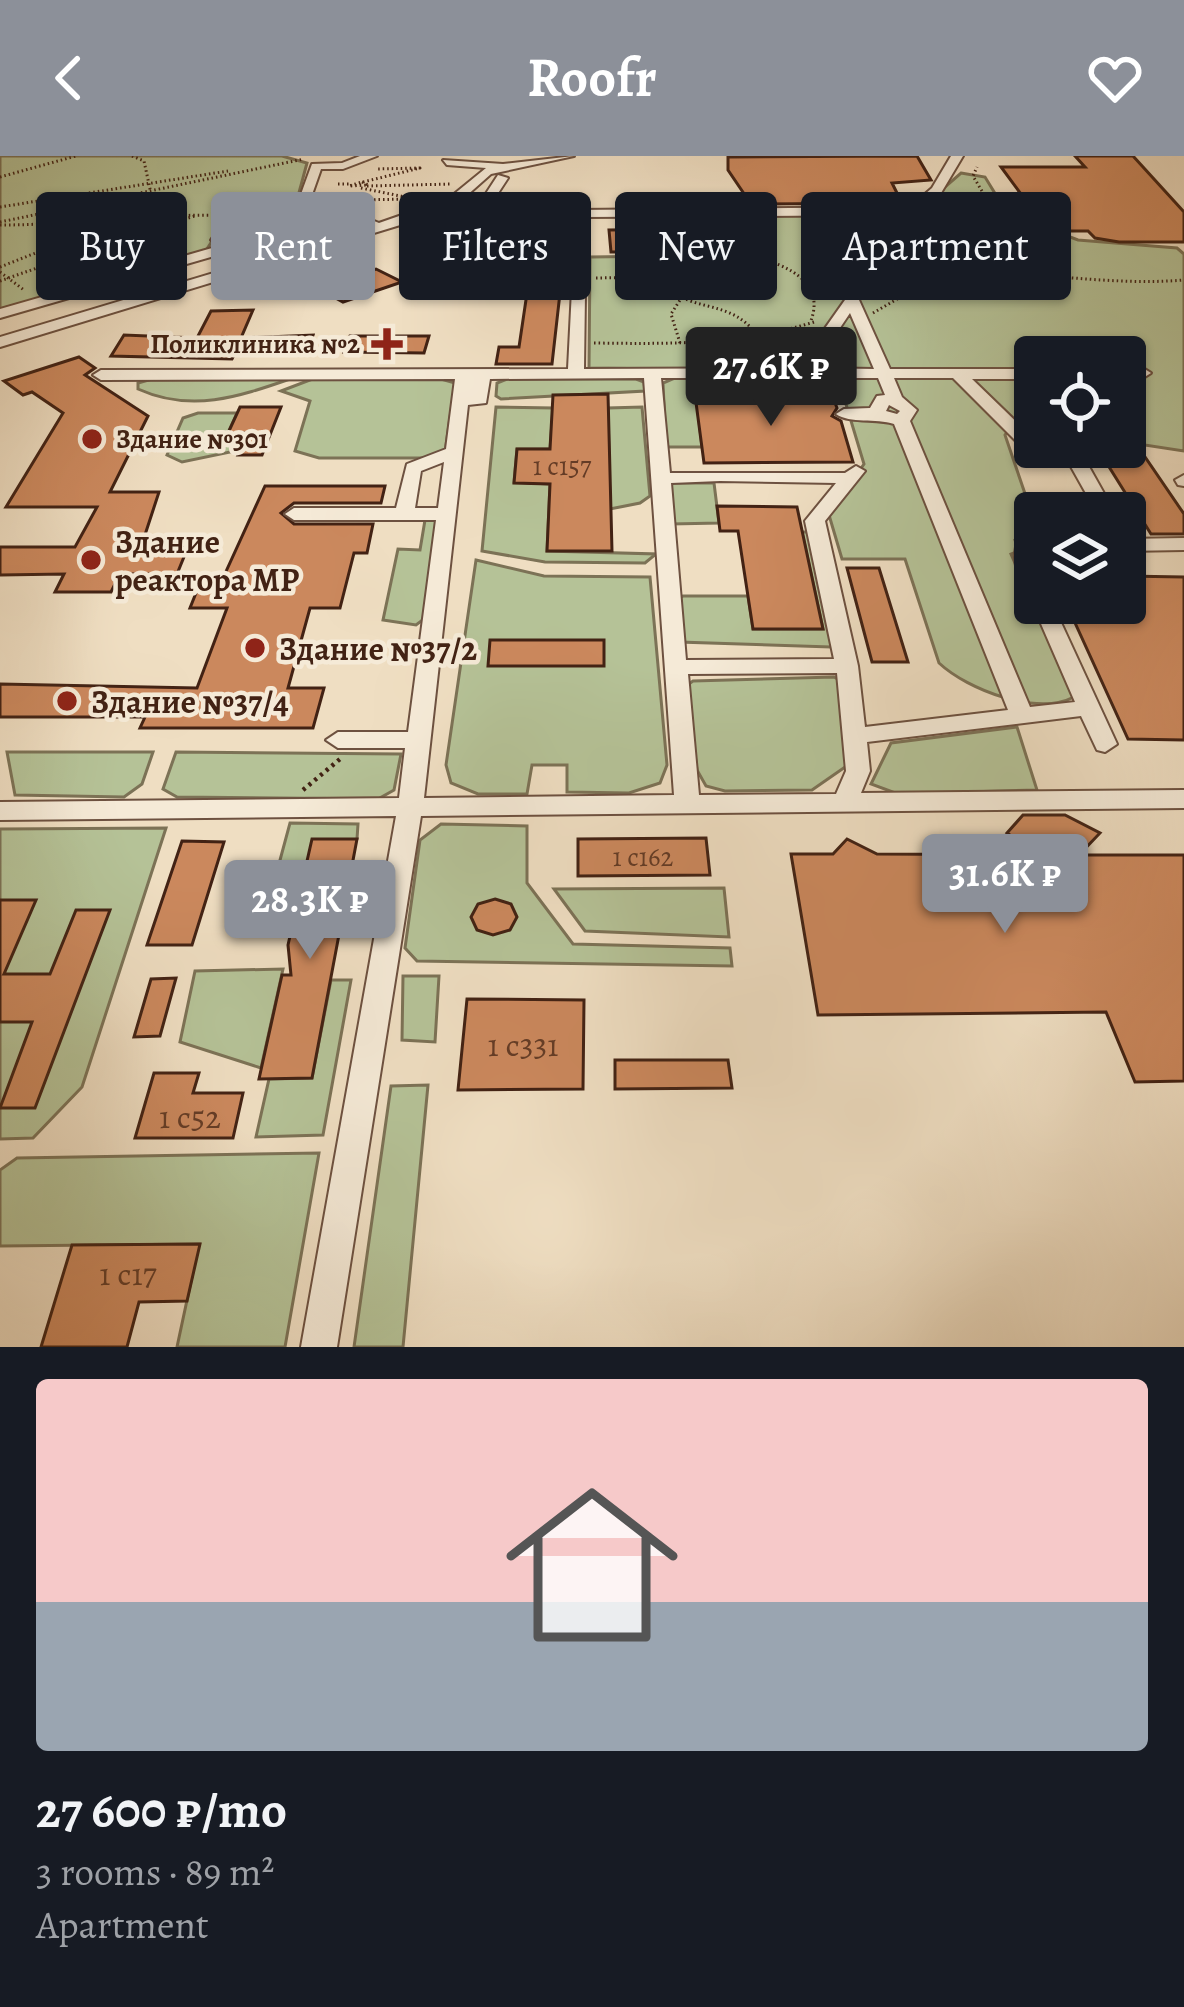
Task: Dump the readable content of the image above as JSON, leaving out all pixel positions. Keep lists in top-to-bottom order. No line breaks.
{"places":{"health":["Поликлиника №2"],"other":["Здание №301","Здание реактора МР","Здание №37/2","Здание №37/4"]},"house_numbers":["1 с157","1 с162","1 с331","1 с52","1 с17"],"page":{"header":"Roofr","chip":["Buy","Rent","Filters","New","Apartment"],"price":["27.6K ₽","31.6K ₽","28.3K ₽"],"list":[{"name":"27 600 ₽/mo","note":"3 rooms · 89 m² · Apartment"}]}}
